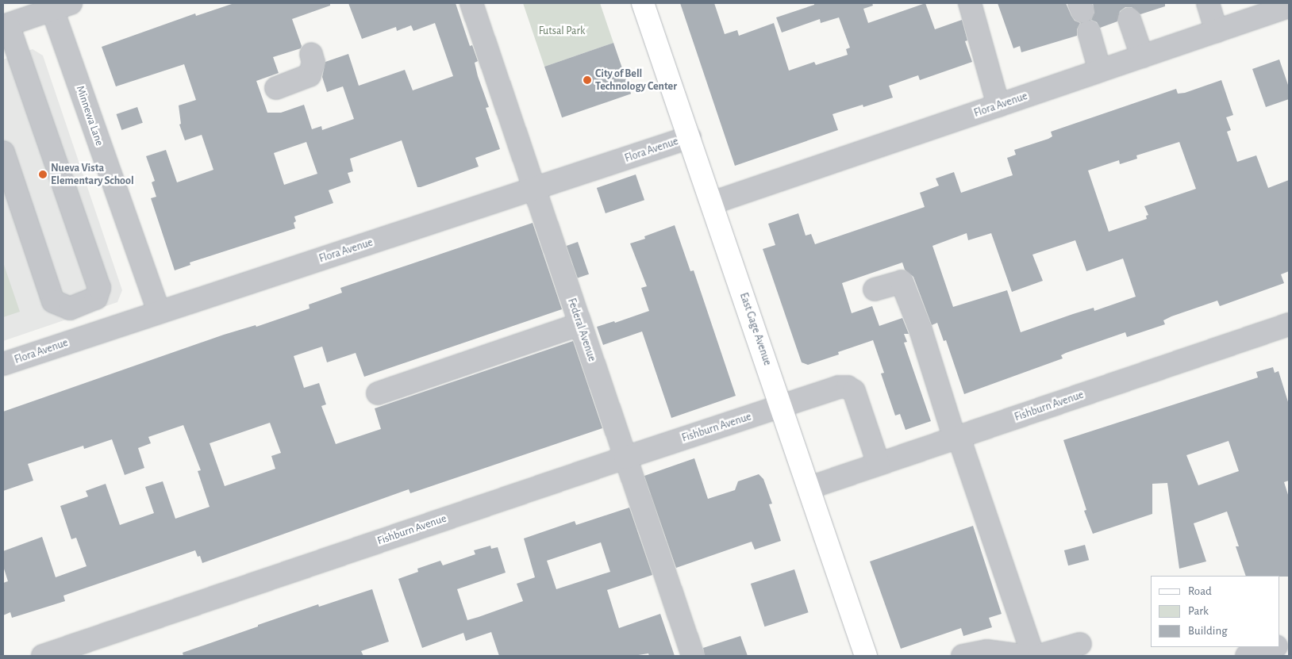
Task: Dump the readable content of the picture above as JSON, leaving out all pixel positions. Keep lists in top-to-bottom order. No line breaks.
{"streets":{"main road":["East Gage Avenue"],"street":["Flora Avenue","Minnewa Lane","Federal Avenue","Fishburn Avenue"]},"crossings":[["Flora Avenue","Minnewa Lane"],["Flora Avenue","East Gage Avenue"],["Flora Avenue","Federal Avenue"],["East Gage Avenue","Fishburn Avenue"],["Federal Avenue","Fishburn Avenue"]],"parks":["Futsal Park"],"places":["City of Bell Technology Center","Nueva Vista Elementary School"],"legend":["Road","Park","Building"]}
